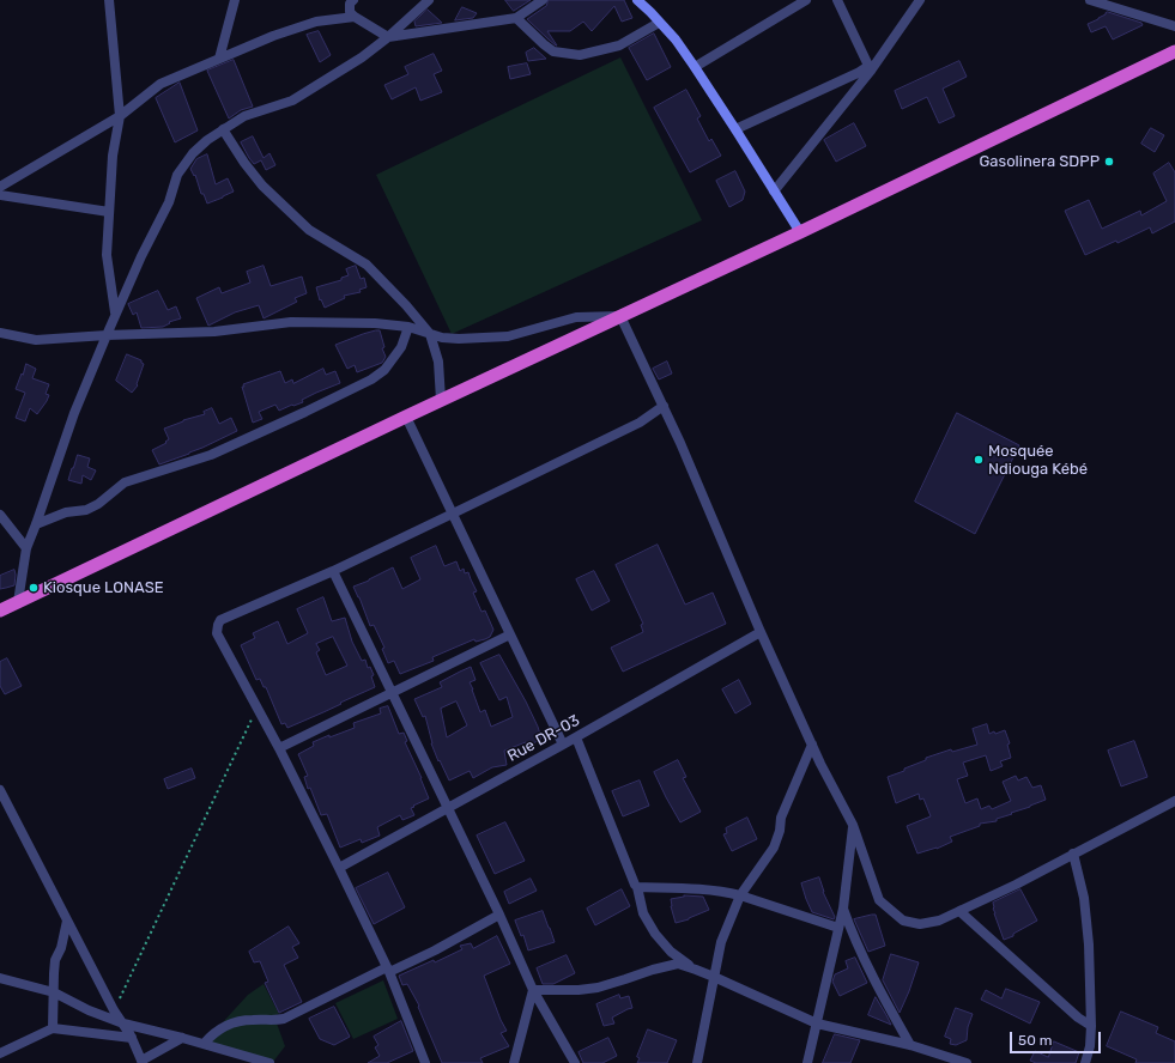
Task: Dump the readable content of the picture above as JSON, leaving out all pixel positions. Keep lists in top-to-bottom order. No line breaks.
{"streets":{"street":["Rue DR-03"]},"places":["Gasolinera SDPP","Mosquée Ndiouga Kébé","Kiosque LONASE"],"scale_bar":"50 m"}
